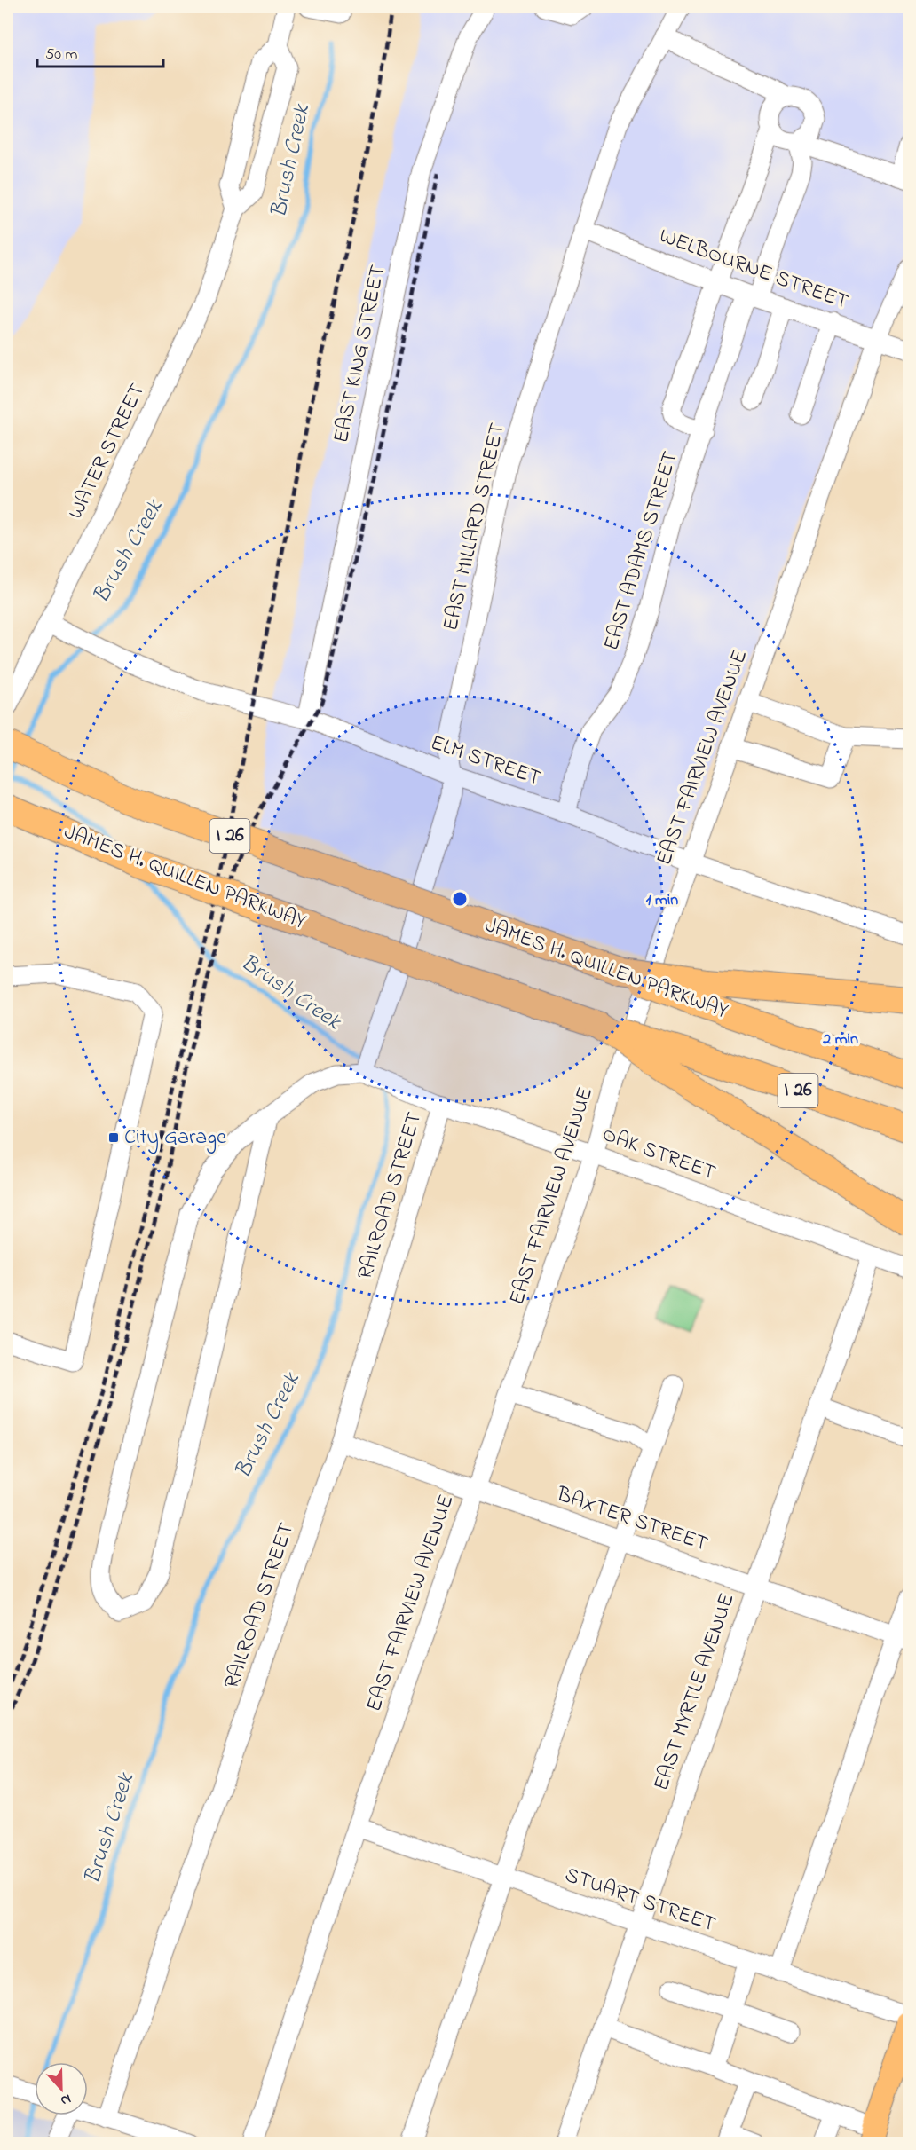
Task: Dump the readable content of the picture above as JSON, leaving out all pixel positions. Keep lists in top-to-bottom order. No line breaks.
{"streets":{"highway":["I 26","JAMES H. QUILLEN PARKWAY"],"street":["WELBOURNE STREET","EAST KING STREET","WATER STREET","EAST MILLARD STREET","EAST ADAMS STREET","EAST FAIRVIEW AVENUE","ELM STREET","OAK STREET","RAILROAD STREET","BAXTER STREET","EAST MYRTLE AVENUE","STUART STREET"]},"crossings":[["WELBOURNE STREET","EAST MILLARD STREET"],["WELBOURNE STREET","EAST ADAMS STREET"],["WELBOURNE STREET","EAST FAIRVIEW AVENUE"],["EAST KING STREET","ELM STREET"],["WATER STREET","ELM STREET"],["EAST MILLARD STREET","ELM STREET"],["EAST MILLARD STREET","OAK STREET"],["EAST ADAMS STREET","ELM STREET"],["EAST FAIRVIEW AVENUE","ELM STREET"],["EAST FAIRVIEW AVENUE","OAK STREET"],["EAST FAIRVIEW AVENUE","BAXTER STREET"],["EAST FAIRVIEW AVENUE","STUART STREET"],["OAK STREET","RAILROAD STREET"],["OAK STREET","EAST MYRTLE AVENUE"],["RAILROAD STREET","BAXTER STREET"],["BAXTER STREET","EAST MYRTLE AVENUE"],["EAST MYRTLE AVENUE","STUART STREET"]],"water":["Brush Creek"],"places":{"transit":["City Garage"]},"scale_bar":"50 m","north":"bottom","rings":["1 min","2 min"]}
